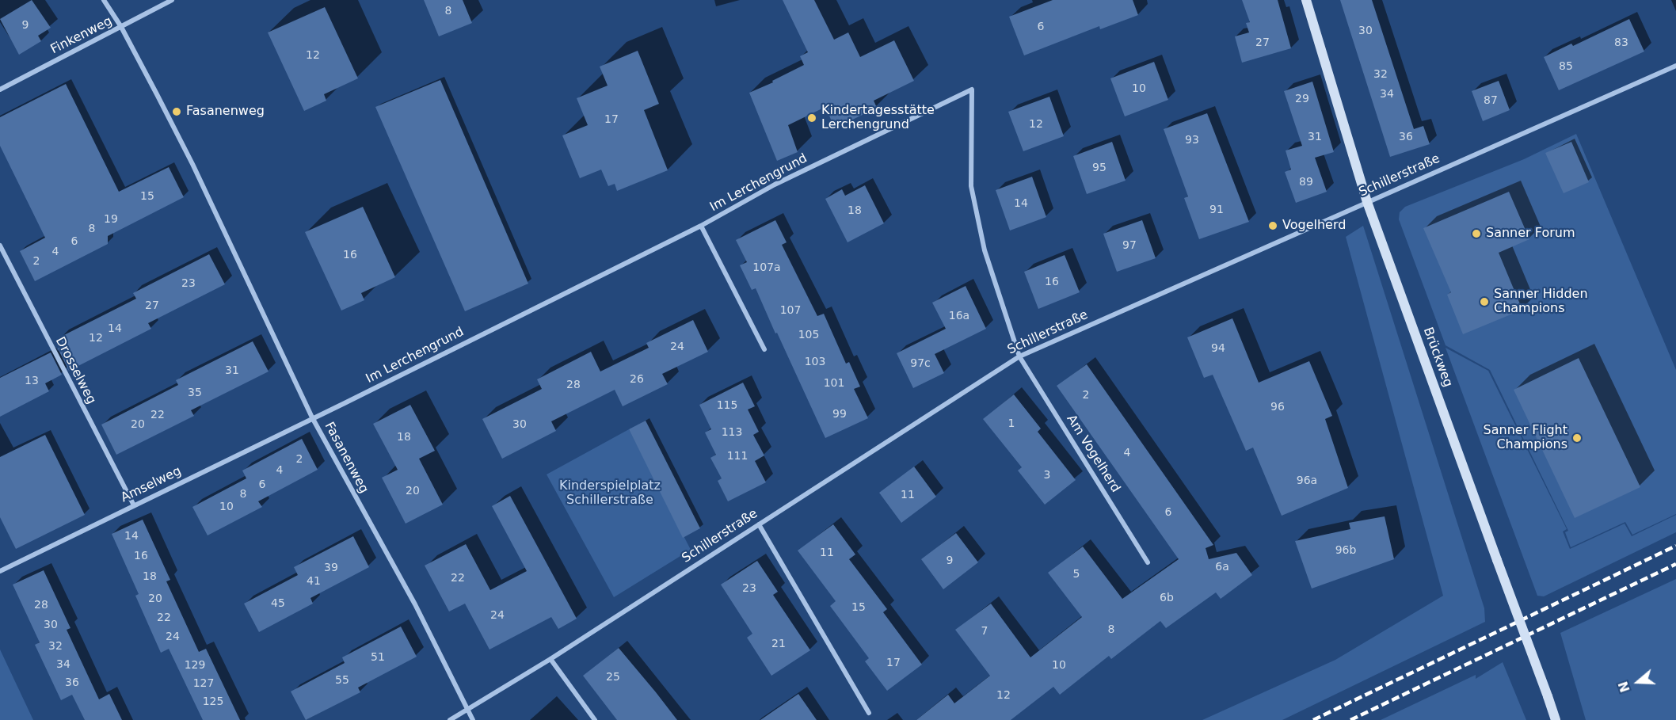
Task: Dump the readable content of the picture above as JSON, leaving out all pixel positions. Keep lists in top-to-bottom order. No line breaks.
{"streets":{"street":["Finkenweg","Schillerstraße","Im Lerchengrund","Brückweg","Drosselweg","Am Vogelherd","Fasanenweg","Amselweg"]},"crossings":[["Finkenweg","Fasanenweg"],["Schillerstraße","Im Lerchengrund"],["Schillerstraße","Brückweg"],["Schillerstraße","Am Vogelherd"],["Schillerstraße","Fasanenweg"],["Im Lerchengrund","Am Vogelherd"],["Im Lerchengrund","Fasanenweg"],["Im Lerchengrund","Amselweg"],["Drosselweg","Amselweg"],["Fasanenweg","Amselweg"]],"parks":["Kinderspielplatz Schillerstraße"],"places":["Fasanenweg","Kindertagesstätte Lerchengrund","Vogelherd","Sanner Forum","Sanner Hidden Champions","Sanner Flight Champions"],"house_numbers":["8","9","6","30","27","83","12","85","32","10","34","29","87","17","12","31","36","93","95","89","15","14","91","18","19","8","6","97","4","16","2","107a","16","23","27","107","16a","14","105","12","24","94","103","97c","31","26","13","101","28","35","2","115","96","99","22","1","20","30","113","18","4","111","2","4","3","96a","6","20","8","11","10","6","14","96b","11","16","9","6a","39","5","18","22","41","23","6b","20","45","28","15","24","22","30","8","7","24","21","32","51","17","34","129","10","25","55","36","127","12","125"],"north":"left"}
